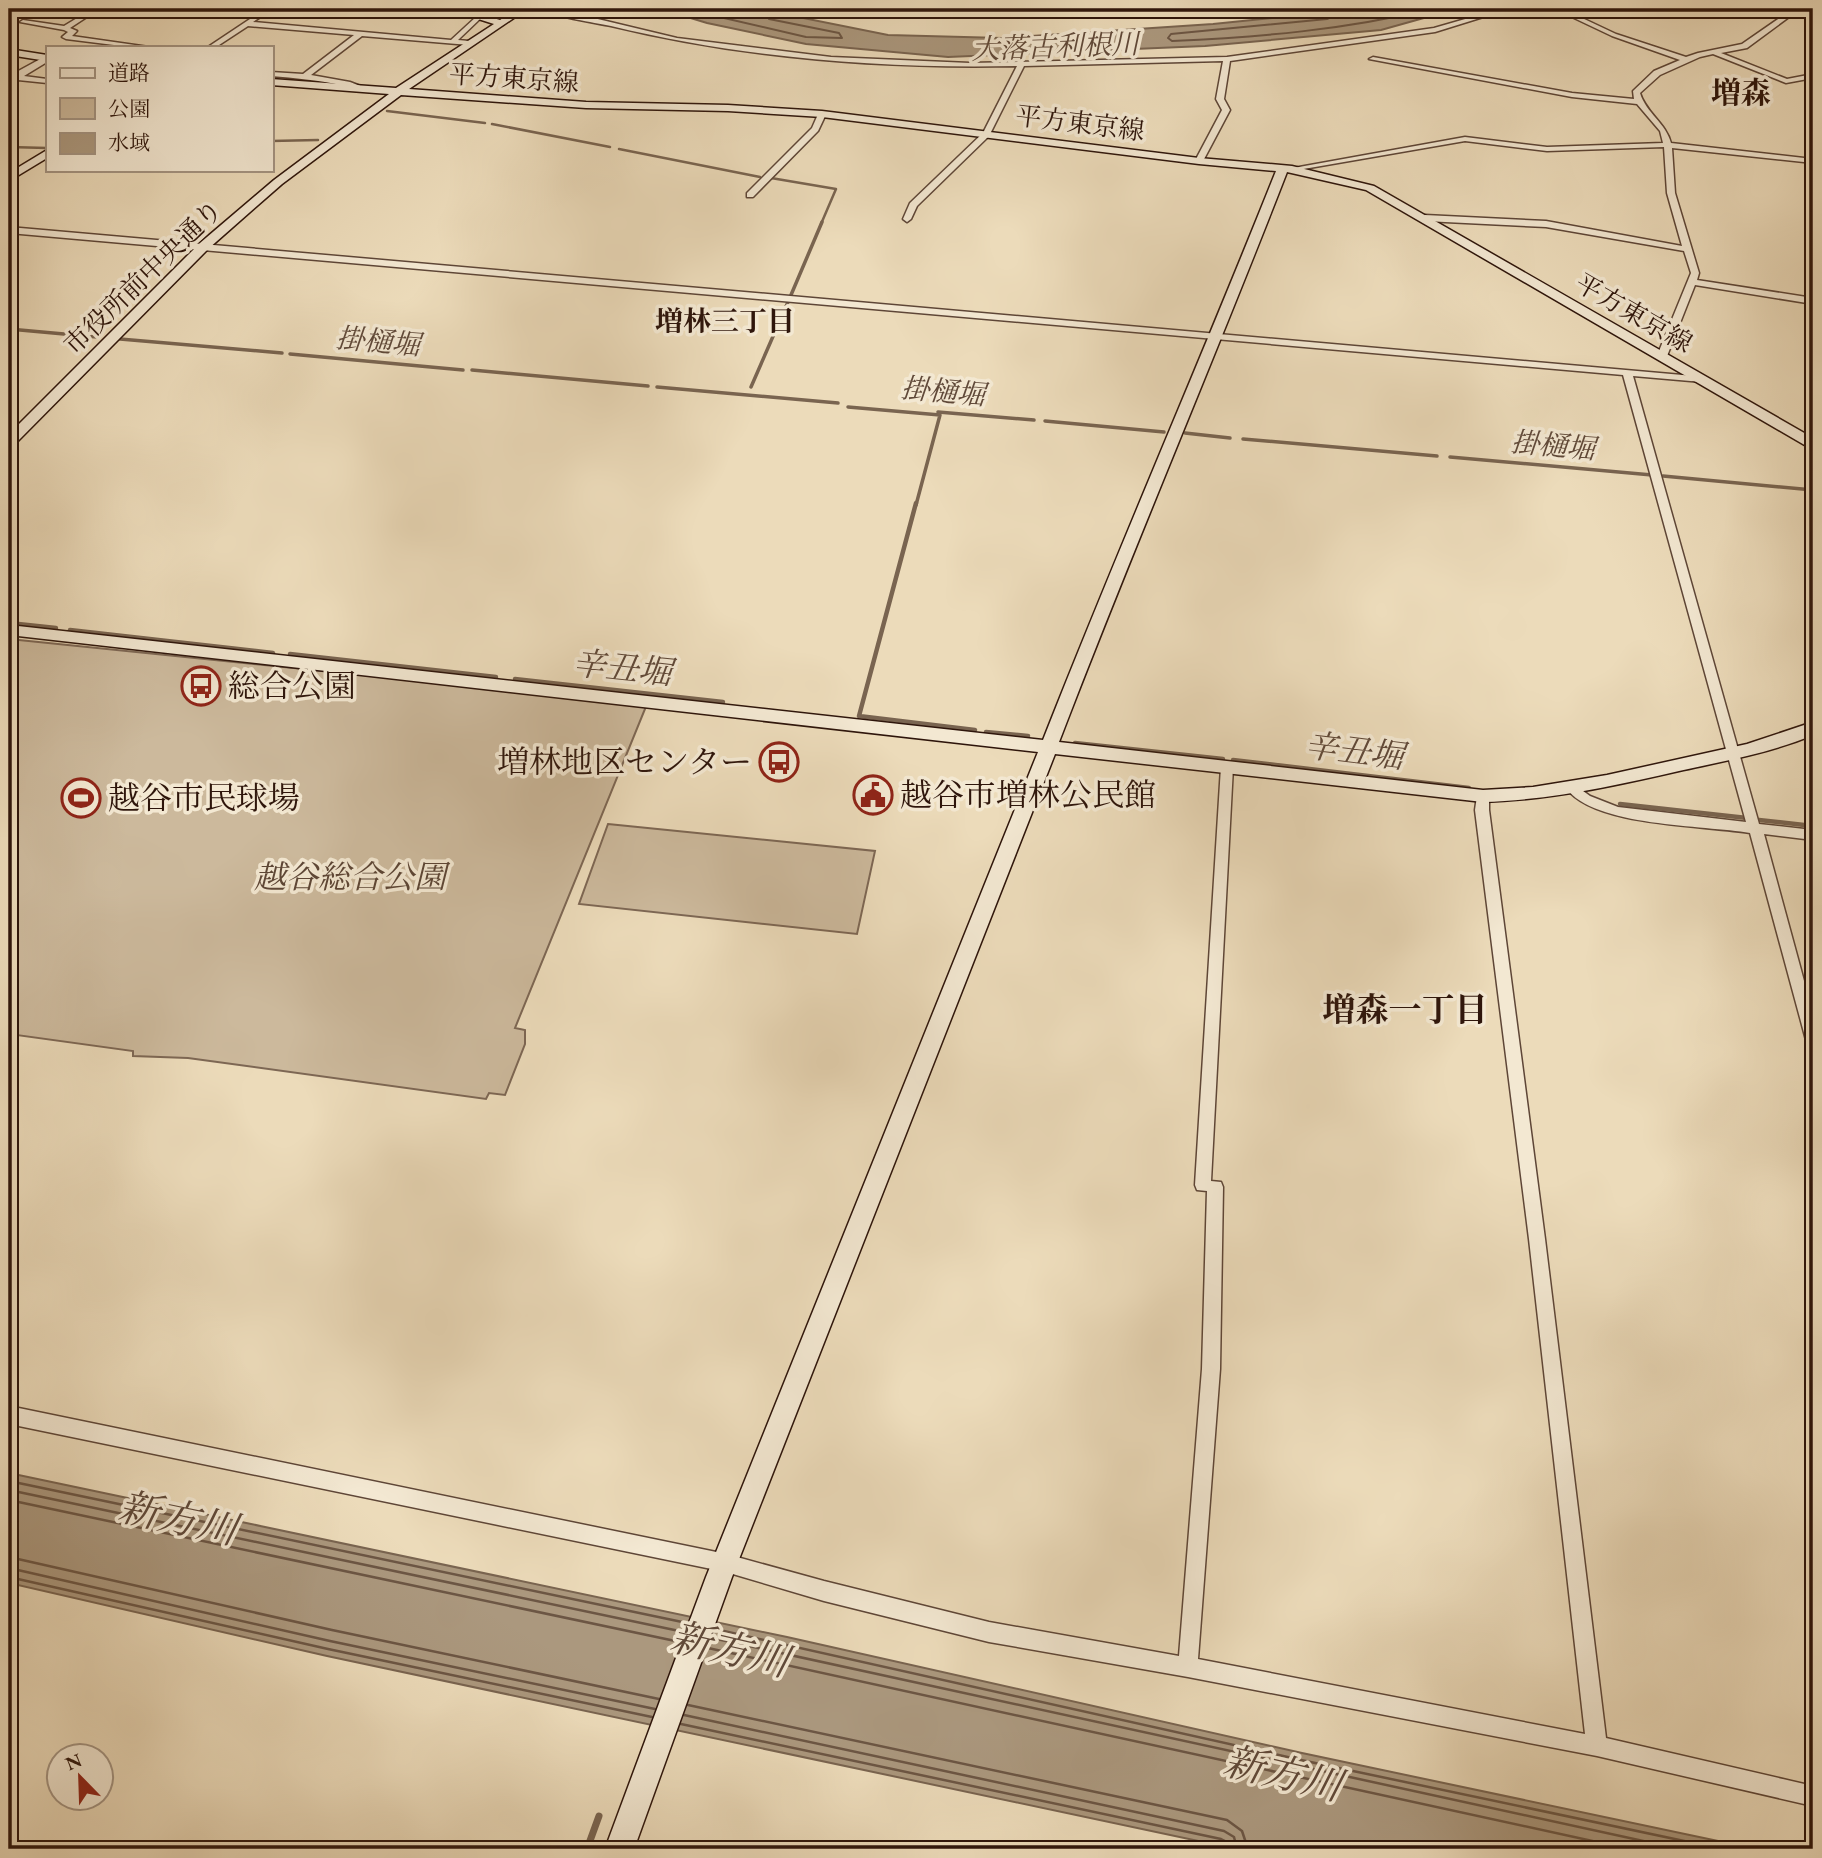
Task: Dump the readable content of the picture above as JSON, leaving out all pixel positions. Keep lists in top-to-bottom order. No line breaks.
{"streets":{"street":["平方東京線","市役所前中央通り"]},"crossings":[["平方東京線","市役所前中央通り"]],"districts":["増森","増林三丁目","増森一丁目"],"water":["大落古利根川","掛樋堀","辛丑堀","新方川"],"parks":["越谷総合公園"],"places":{"bus stop":["総合公園","増林地区センター"],"public building":["越谷市増林公民館"],"sports":["越谷市民球場"]},"legend":["道路","公園","水域"],"north":"top left"}
